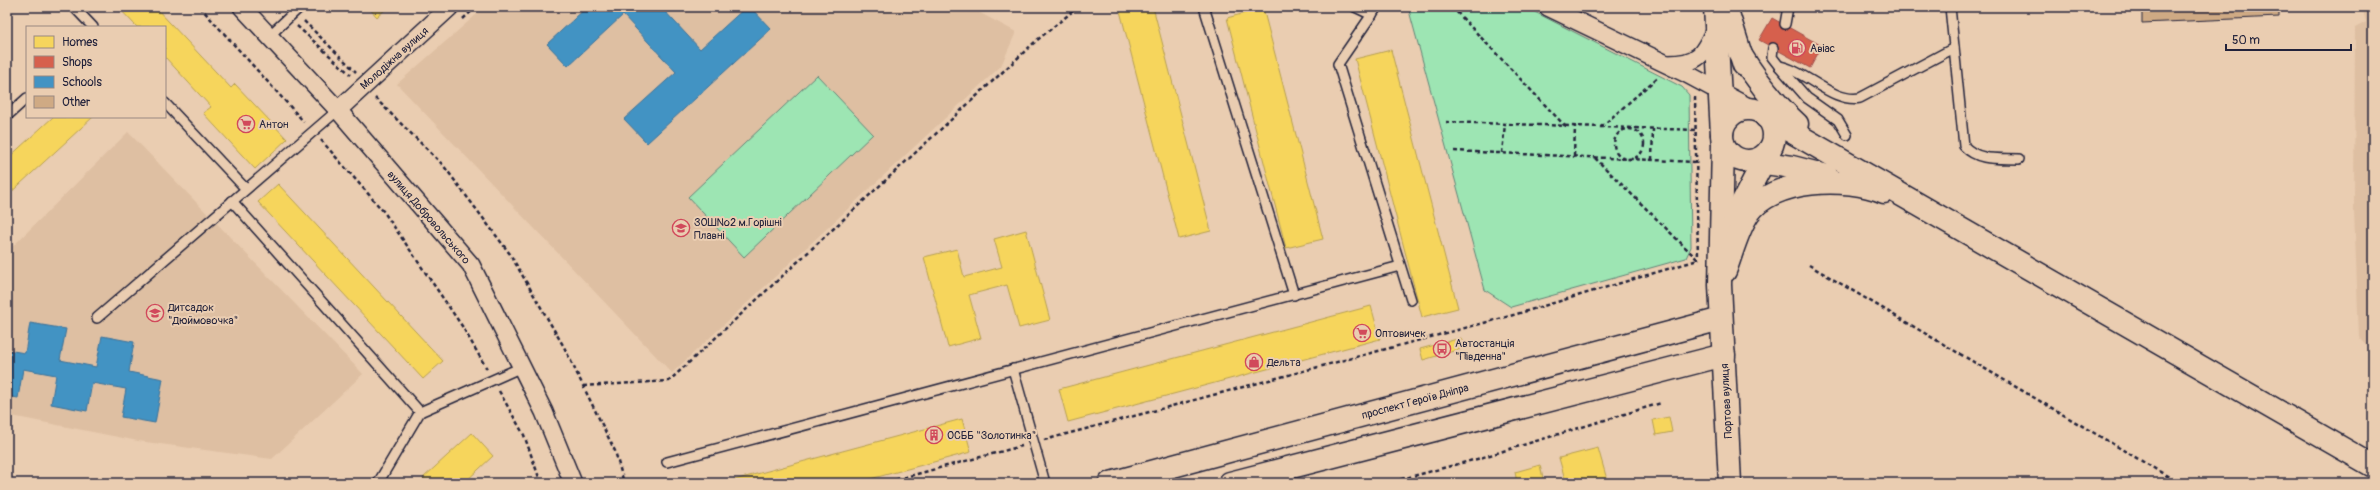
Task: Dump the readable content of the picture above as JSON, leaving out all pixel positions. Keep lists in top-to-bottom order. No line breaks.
{"streets":{"street":["Молодіжна вулиця","вулиця Добровольського","проспект Героїв Дніпра","Портова вулиця"]},"crossings":[["Молодіжна вулиця","вулиця Добровольського"],["проспект Героїв Дніпра","Портова вулиця"]],"places":{"fuel station":["Авіас"],"supermarket":["Антон","Оптовичек"],"school or university":["ЗОШ№2 м.Горішні Плавні","Дитсадок \"Дюймовочка\""],"bus stop":["Автостанція \"Південна\""],"shop":["Дельта"],"building":["ОСББ \"Золотинка\""]},"legend":["Homes","Shops","Schools","Other"],"scale_bar":"50 m"}
